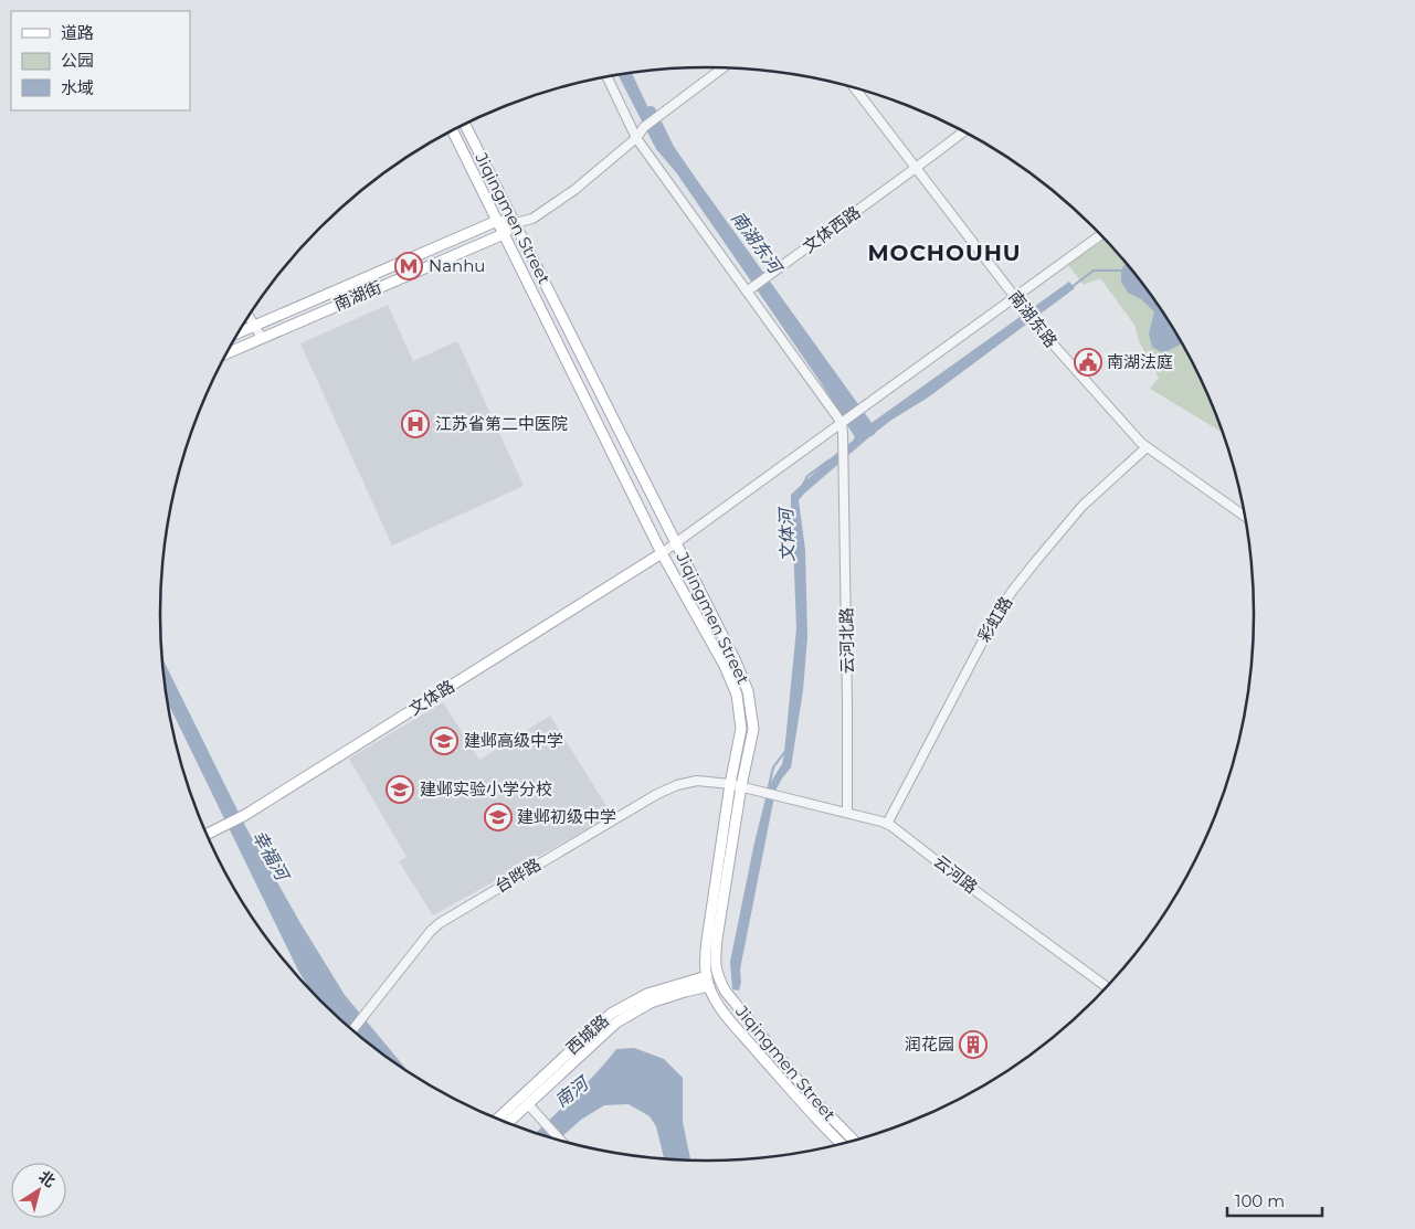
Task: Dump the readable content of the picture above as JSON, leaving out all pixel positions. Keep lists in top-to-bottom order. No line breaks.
{"streets":{"main road":["Jiqingmen Street","南湖街","文体路","西城路"],"street":["文体西路","南湖东路","彩虹路","云河北路","云河路","台晔路"]},"crossings":[["Jiqingmen Street","南湖街"],["Jiqingmen Street","文体路"],["Jiqingmen Street","台晔路"],["Jiqingmen Street","西城路"],["文体西路","南湖东路"],["南湖东路","彩虹路"],["彩虹路","云河路"],["云河北路","云河路"],["云河路","台晔路"]],"districts":["MOCHOUHU"],"water":["南湖东河","文体河","幸福河","南河"],"places":{"metro station":["Nanhu"],"public building":["南湖法庭"],"hospital":["江苏省第二中医院"],"school or university":["建邺高级中学","建邺实验小学分校","建邺初级中学"],"building":["润花园"]},"legend":["道路","公园","水域"],"scale_bar":"100 m","north":"top right"}
